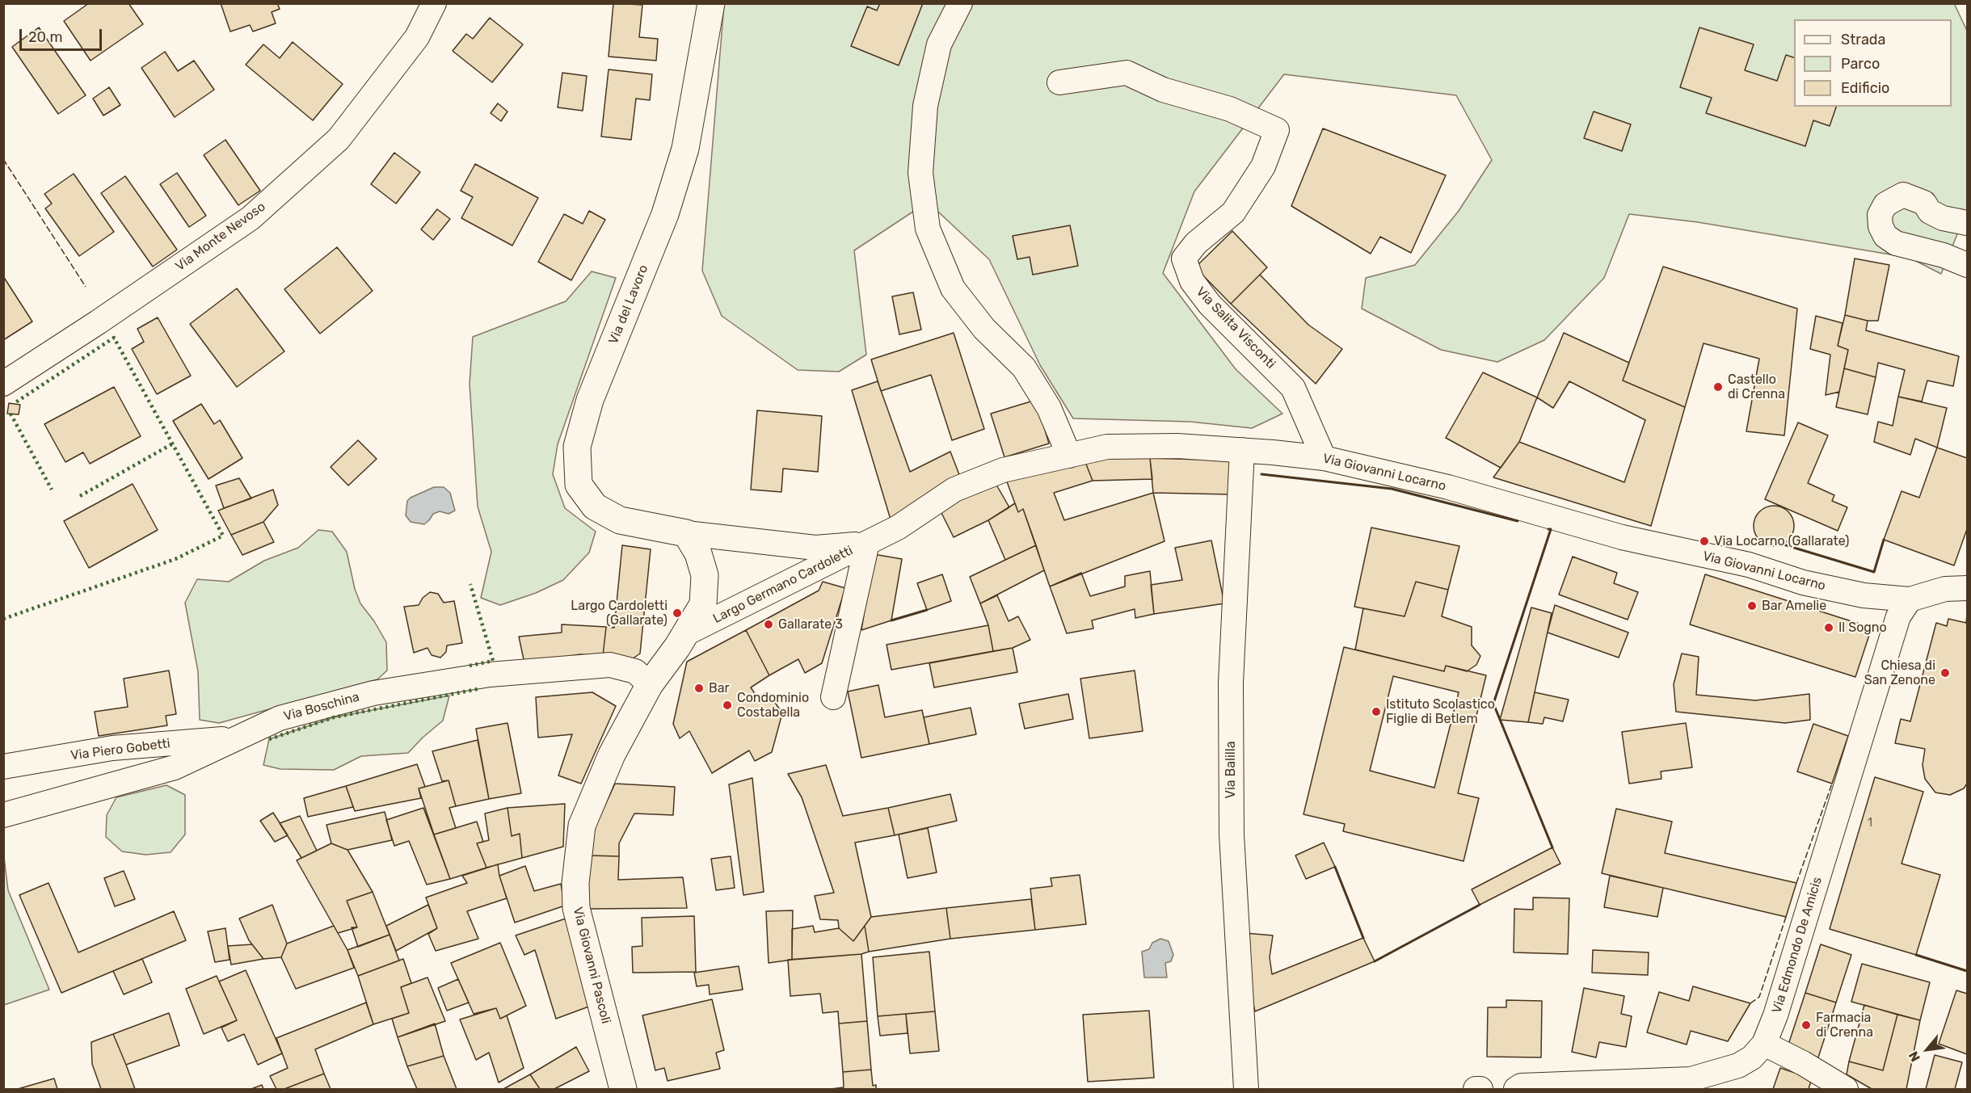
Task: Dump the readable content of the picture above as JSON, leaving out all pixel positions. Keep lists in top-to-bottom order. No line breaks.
{"streets":{"street":["Via Monte Nevoso","Via del Lavoro","Via Salita Visconti","Via Giovanni Locarno","Largo Germano Cardoletti","Via Boschina","Via Piero Gobetti","Via Balilla","Via Edmondo De Amicis","Via Giovanni Pascoli"]},"crossings":[["Via del Lavoro","Largo Germano Cardoletti"],["Via Salita Visconti","Via Giovanni Locarno"],["Via Giovanni Locarno","Largo Germano Cardoletti"],["Via Giovanni Locarno","Via Balilla"],["Via Giovanni Locarno","Via Edmondo De Amicis"],["Largo Germano Cardoletti","Via Giovanni Pascoli"],["Via Boschina","Via Piero Gobetti"],["Via Boschina","Via Giovanni Pascoli"]],"places":["Castello di Crenna","Via Locarno (Gallarate)","Bar Amelie","Largo Cardoletti (Gallarate)","Gallarate 3","Il Sogno","Chiesa di San Zenone","Bar","Condominio Costabella","Istituto Scolastico Figlie di Betlem","Farmacia di Crenna"],"house_numbers":["1"],"legend":["Strada","Parco","Edificio"],"scale_bar":"20 m","north":"bottom left"}
